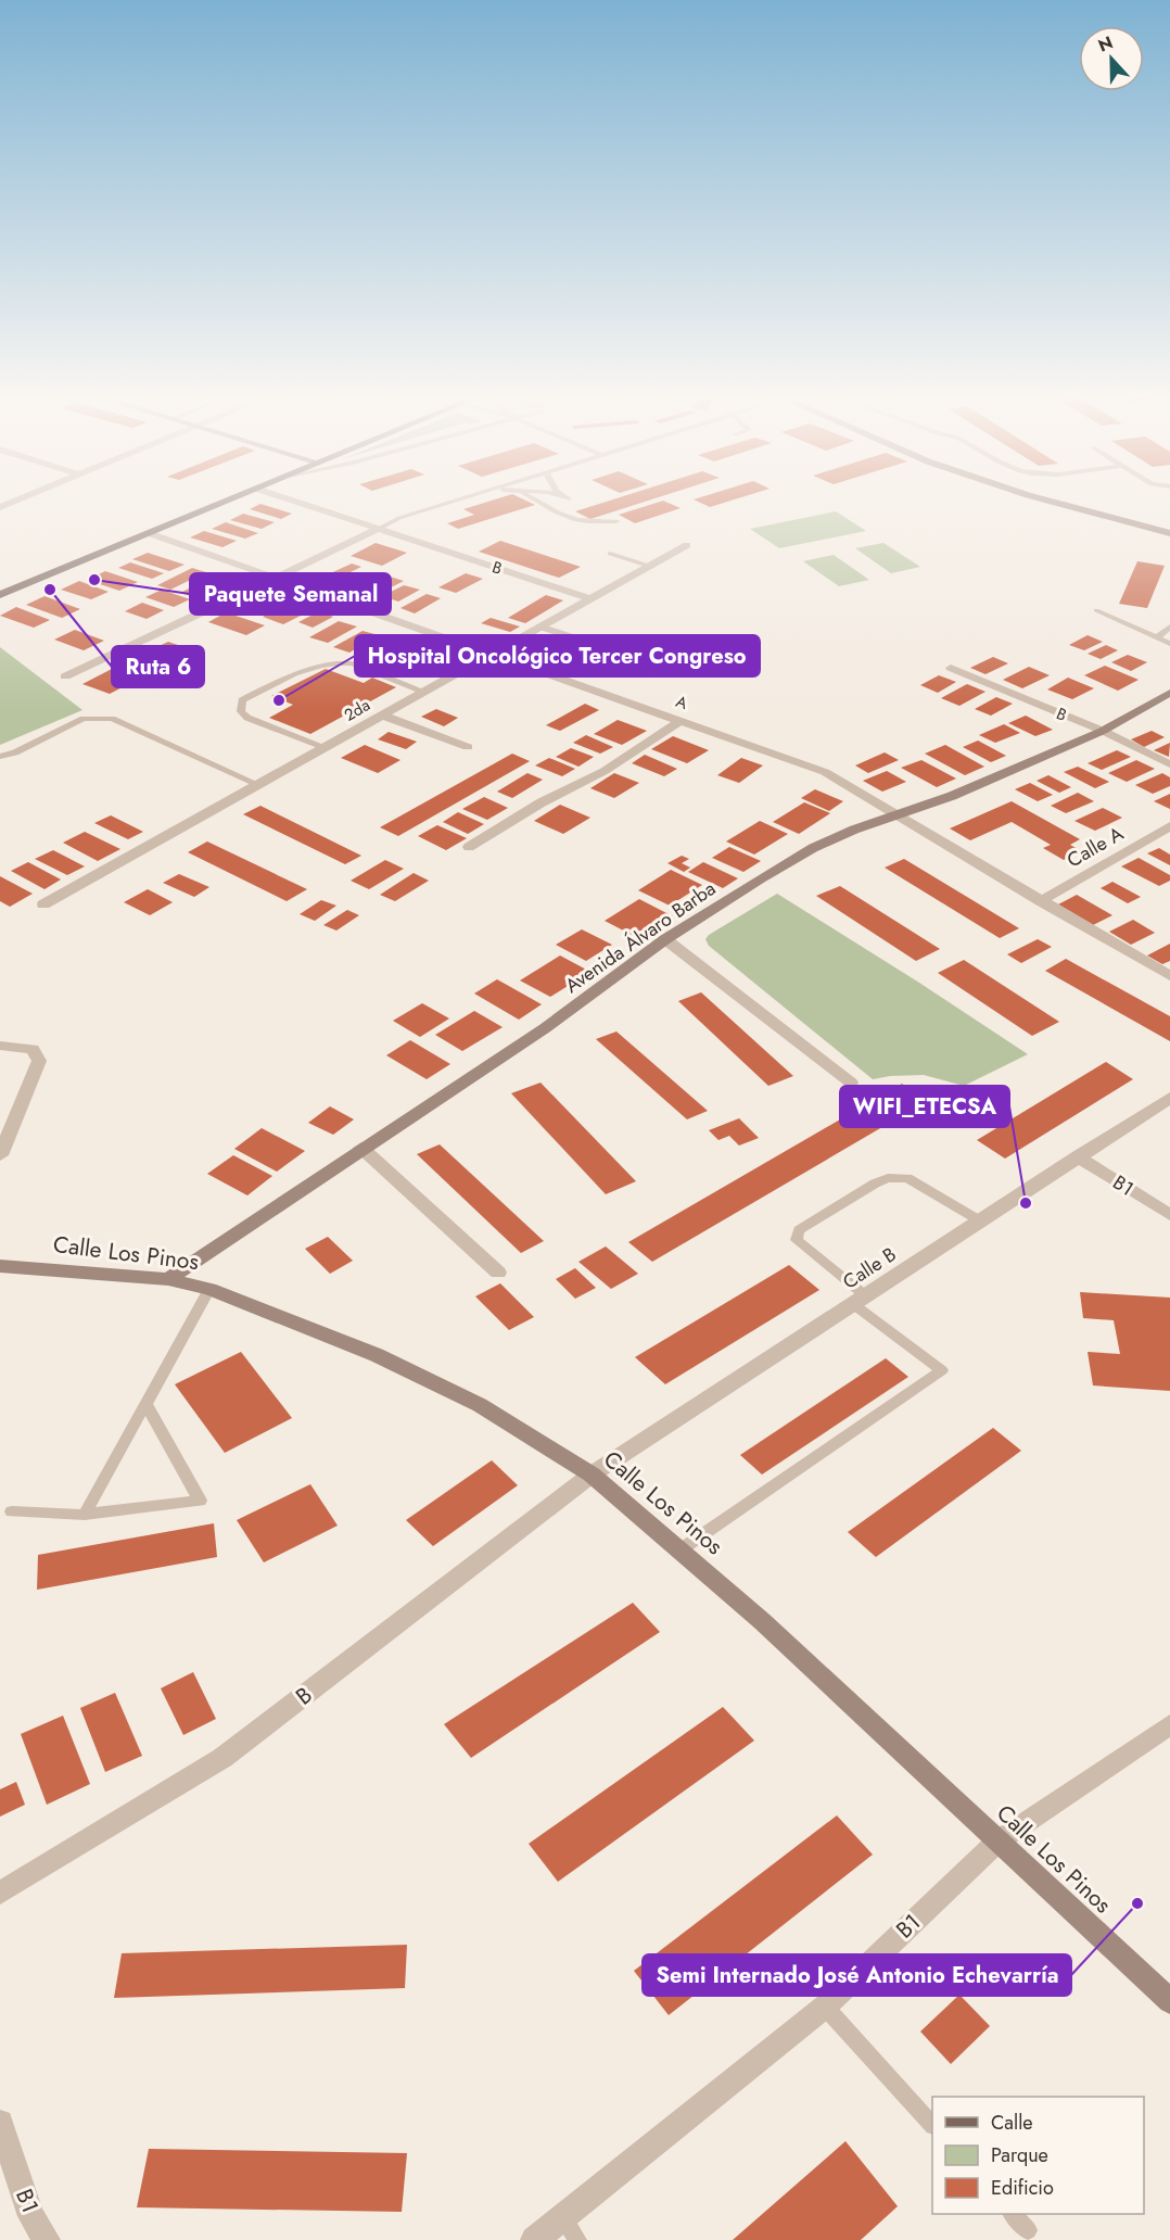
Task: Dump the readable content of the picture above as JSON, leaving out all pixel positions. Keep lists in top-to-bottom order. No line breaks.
{"streets":{"street":["B","A","2da","Calle A","Avenida Álvaro Barba","B1","Calle Los Pinos","Calle B"]},"crossings":[["B","2da"],["B","Avenida Álvaro Barba"],["B","Calle Los Pinos"],["B","Calle B"],["A","2da"],["A","Calle A"],["A","Avenida Álvaro Barba"],["Avenida Álvaro Barba","Calle Los Pinos"],["B1","Calle Los Pinos"],["B1","Calle B"],["Calle Los Pinos","Calle B"]],"places":["Paquete Semanal","Ruta 6","Hospital Oncológico Tercer Congreso","WIFI_ETECSA","Semi Internado José Antonio Echevarría"],"legend":["Calle","Parque","Edificio"],"north":"top"}
